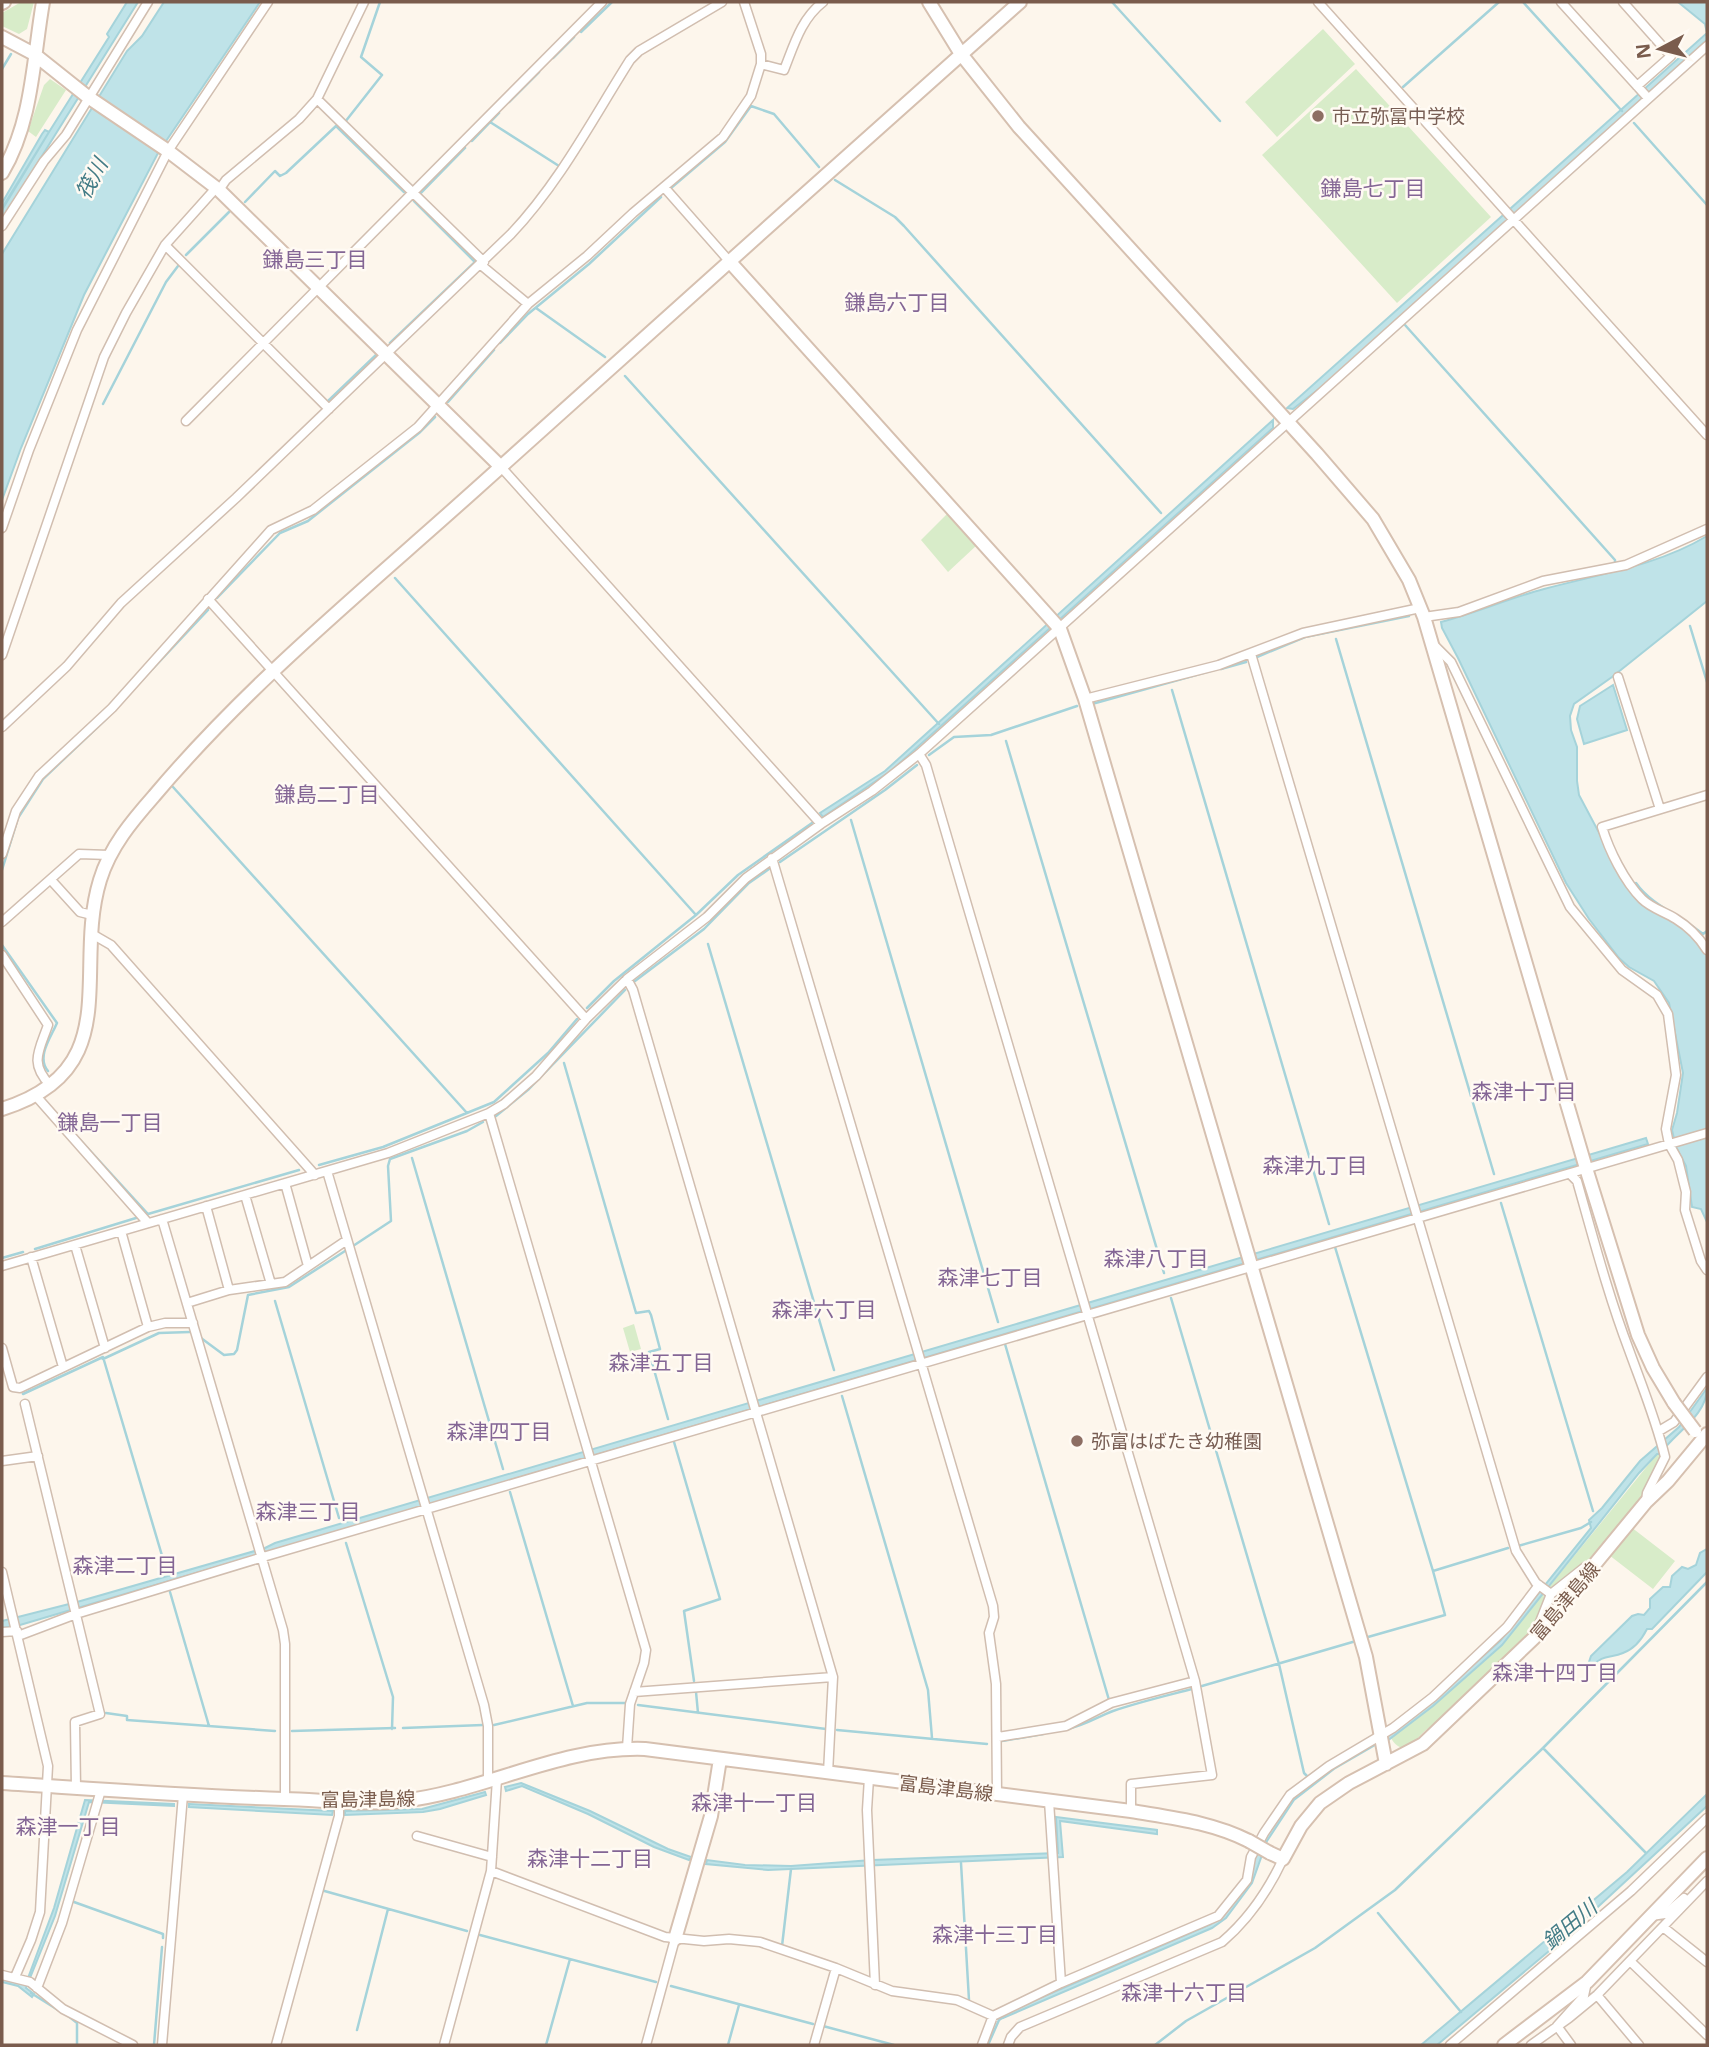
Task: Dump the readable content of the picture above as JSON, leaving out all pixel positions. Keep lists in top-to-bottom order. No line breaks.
{"streets":{"street":["富島津島線"]},"districts":["鎌島七丁目","鎌島三丁目","鎌島六丁目","鎌島二丁目","森津十丁目","鎌島一丁目","森津九丁目","森津八丁目","森津七丁目","森津六丁目","森津五丁目","森津四丁目","森津三丁目","森津二丁目","森津十四丁目","森津十一丁目","森津一丁目","森津十二丁目","森津十三丁目","森津十六丁目"],"water":["筏川","鍋田川"],"places":["市立弥冨中学校","弥富はばたき幼稚園"],"north":"left"}
